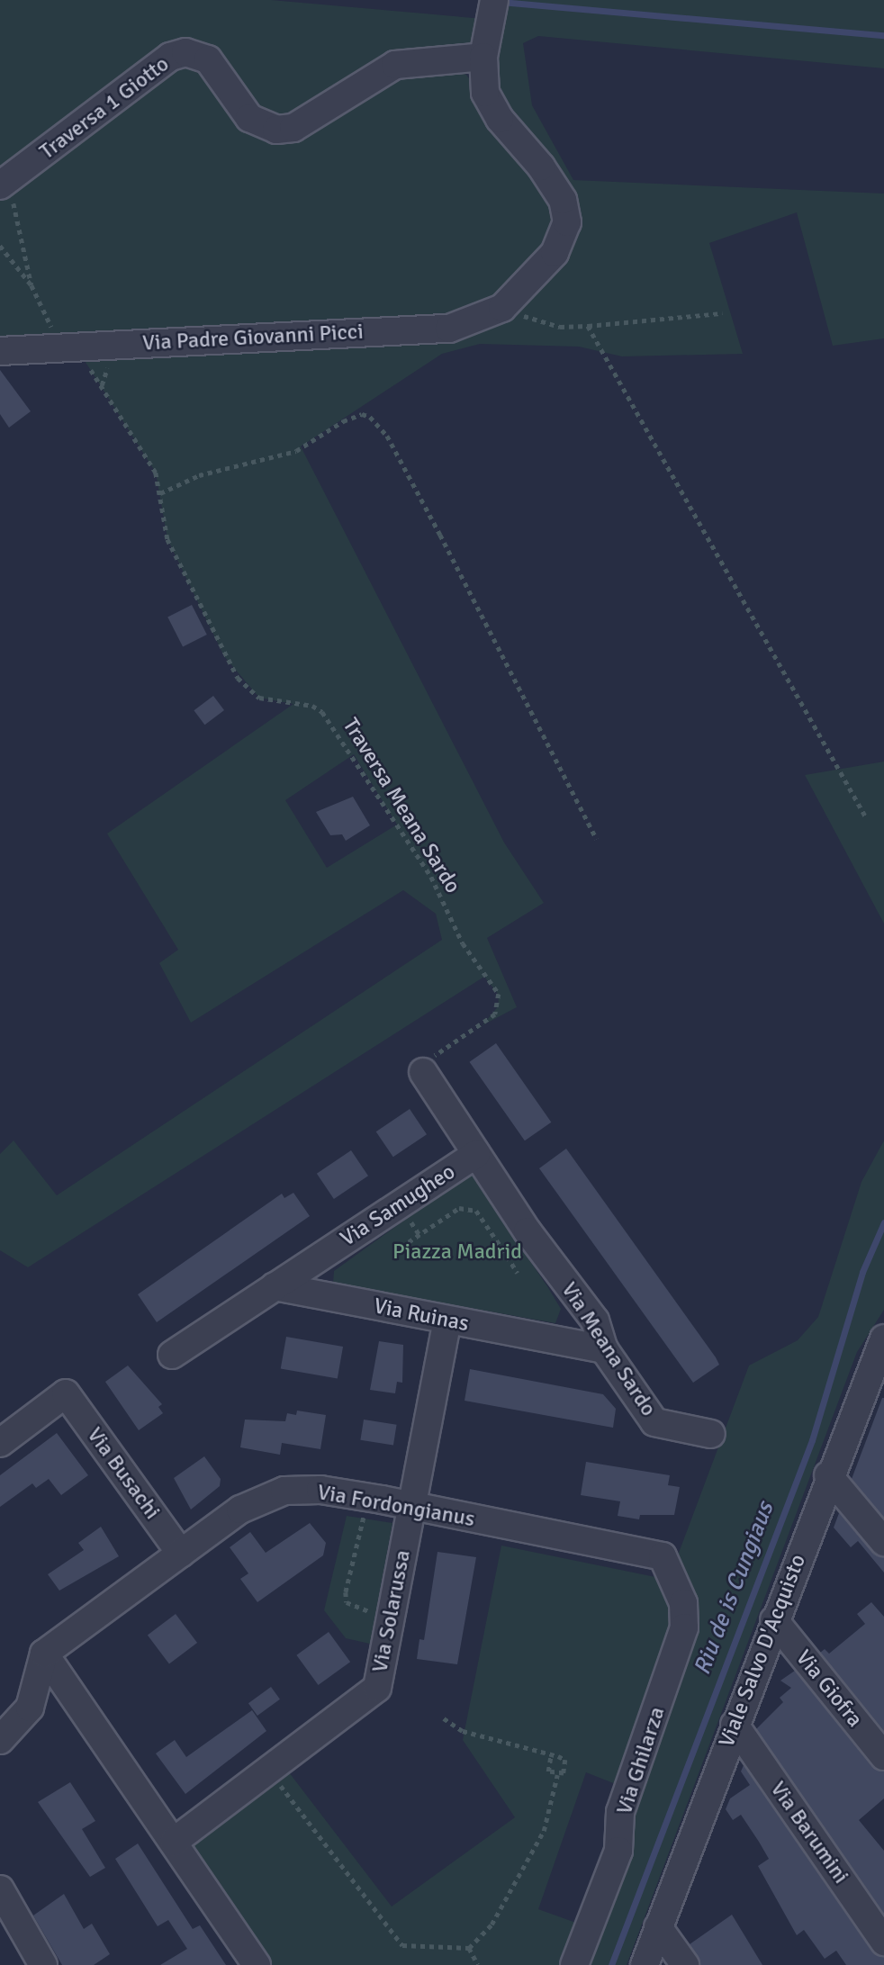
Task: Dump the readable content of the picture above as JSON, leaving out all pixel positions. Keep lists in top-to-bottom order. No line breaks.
{"streets":{"street":["Traversa 1 Giotto","Via Padre Giovanni Picci","Via Samugheo","Via Ruinas","Via Meana Sardo","Via Busachi","Via Fordongianus","Via Solarussa","Viale Salvo D'Acquisto","Via Giofra","Via Ghilarza","Via Barumini"],"path":["Traversa Meana Sardo"]},"crossings":[["Via Padre Giovanni Picci","Traversa Meana Sardo"],["Traversa Meana Sardo","Via Meana Sardo"],["Via Samugheo","Via Ruinas"],["Via Samugheo","Via Meana Sardo"],["Via Ruinas","Via Meana Sardo"],["Via Ruinas","Via Solarussa"],["Via Busachi","Via Fordongianus"],["Via Fordongianus","Via Solarussa"],["Via Fordongianus","Via Ghilarza"],["Viale Salvo D'Acquisto","Via Giofra"],["Viale Salvo D'Acquisto","Via Barumini"]],"water":["Riu de is Cungiaus"],"parks":["Piazza Madrid"]}
